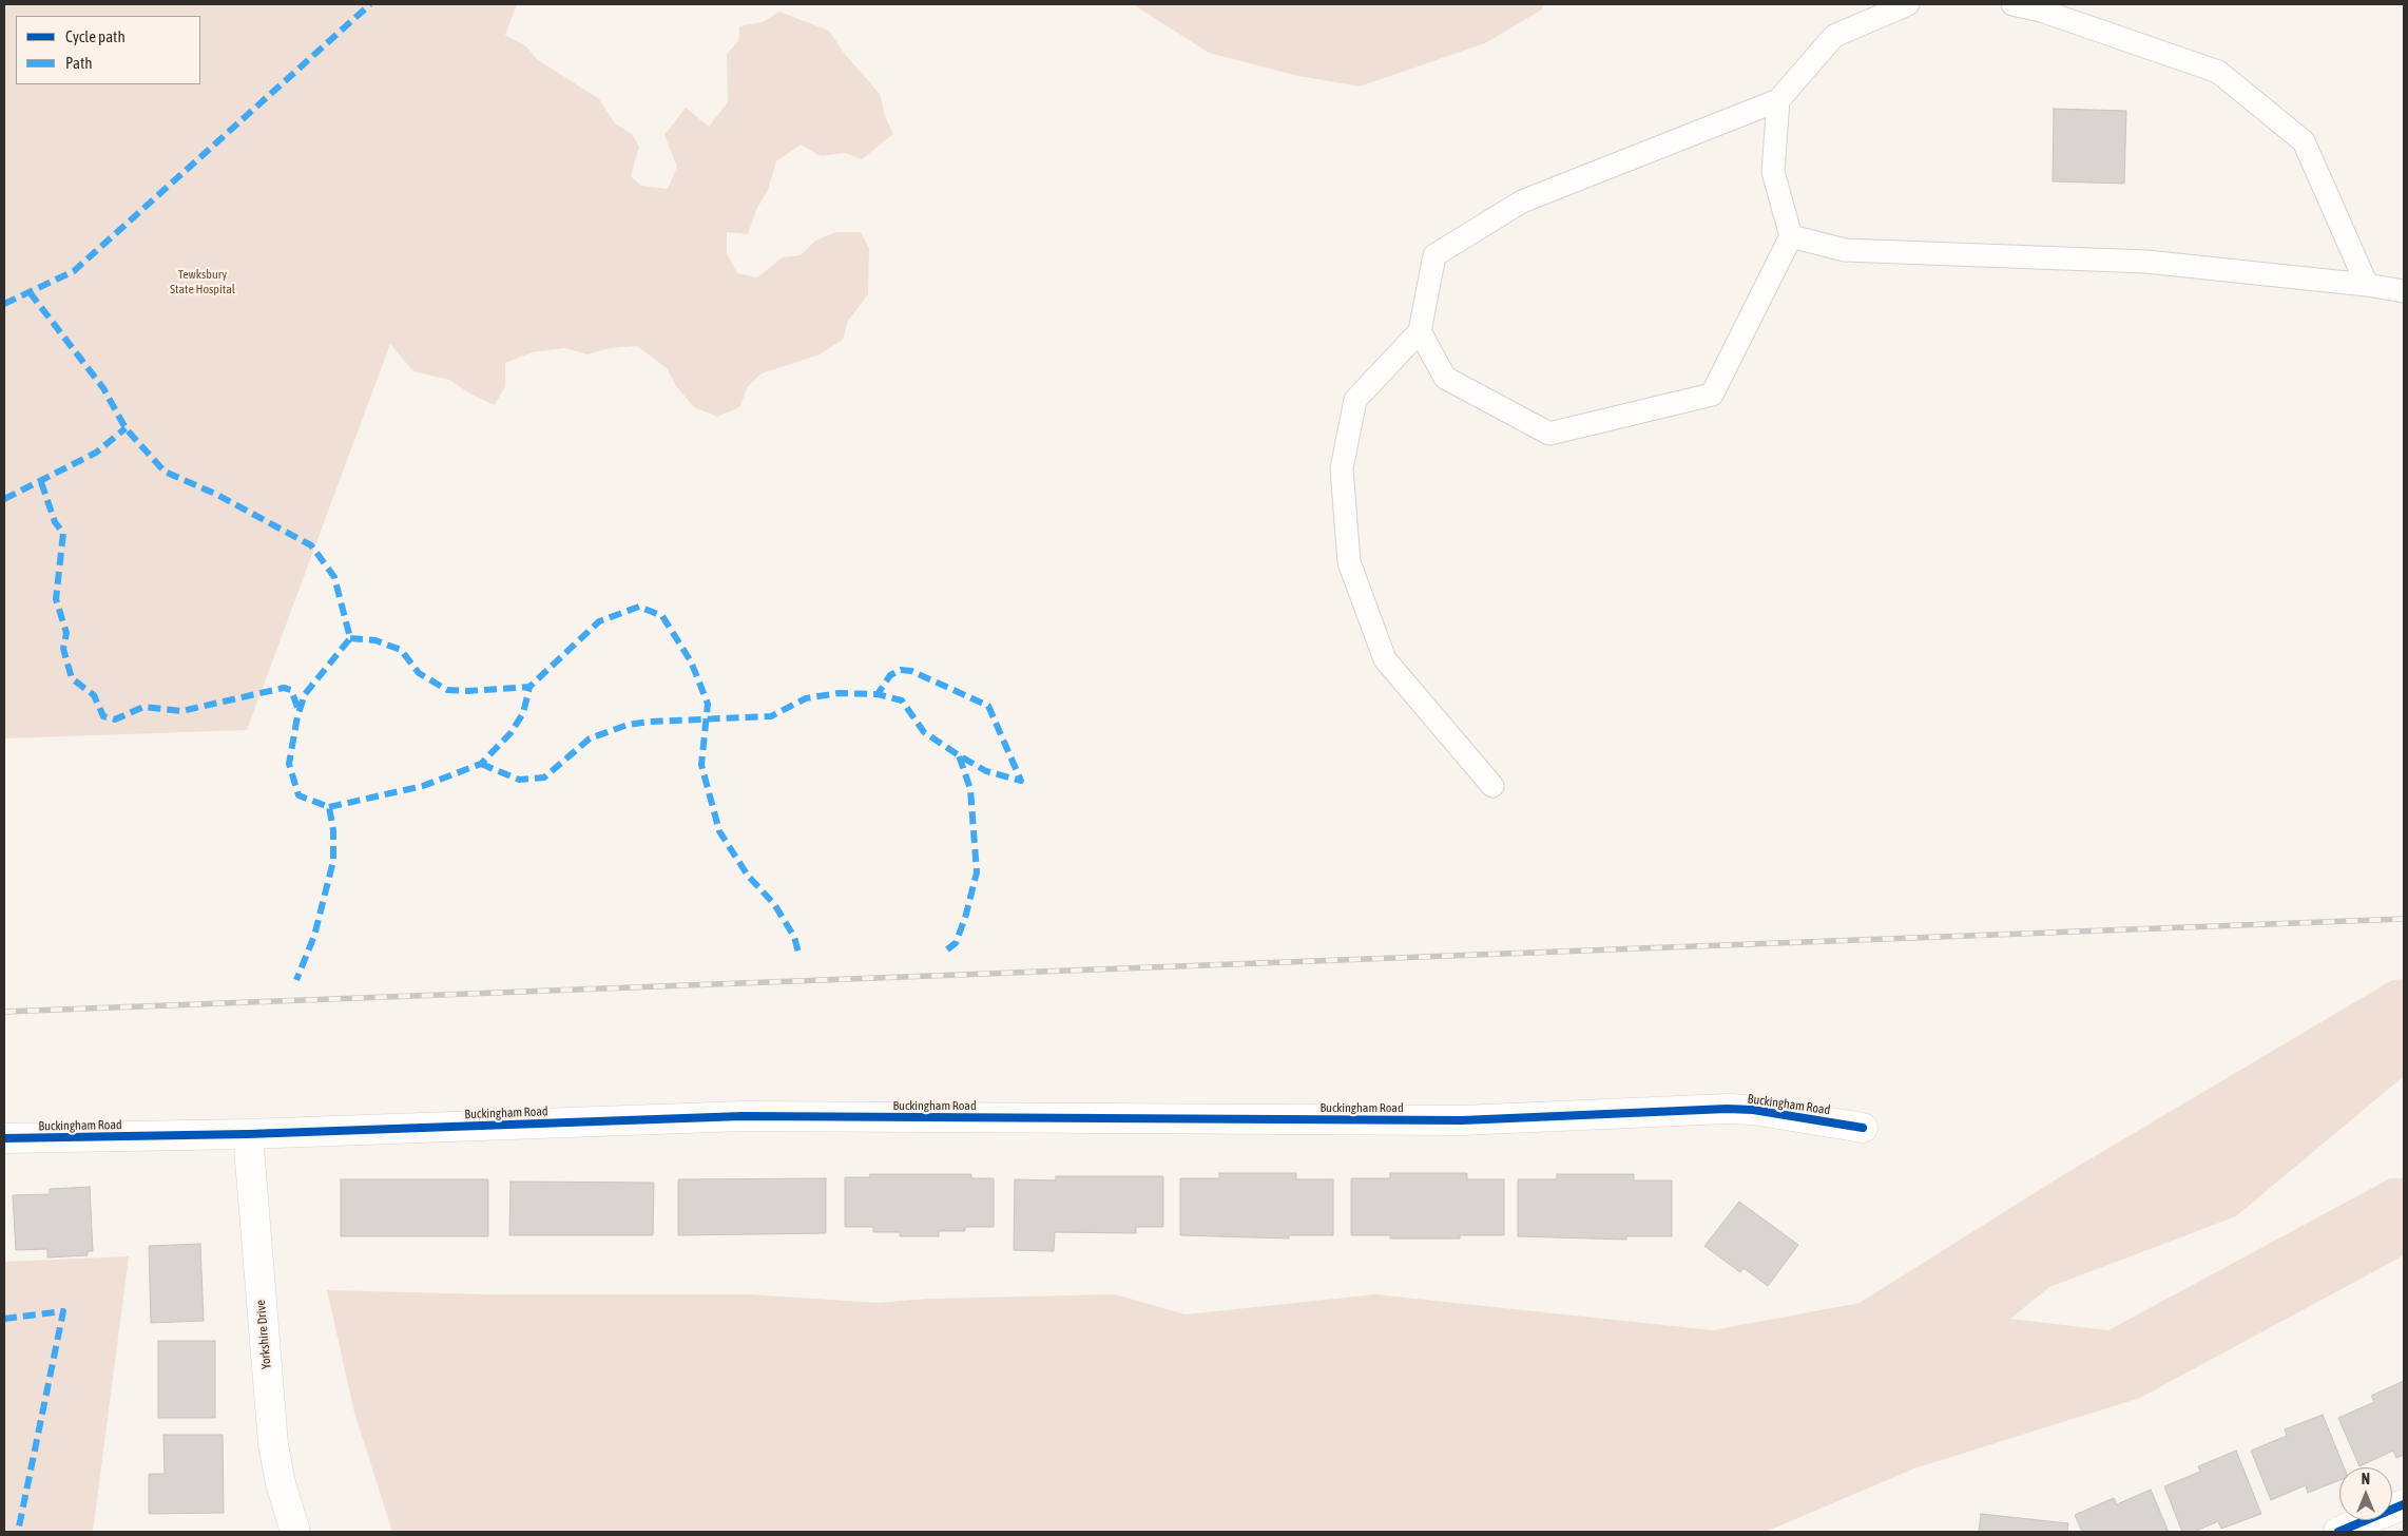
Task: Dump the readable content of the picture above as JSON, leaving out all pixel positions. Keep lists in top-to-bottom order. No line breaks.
{"streets":{"street":["Buckingham Road","Yorkshire Drive"]},"crossings":[["Buckingham Road","Yorkshire Drive"]],"parks":["Tewksbury State Hospital"],"legend":["Cycle path","Path"],"north":"top"}
